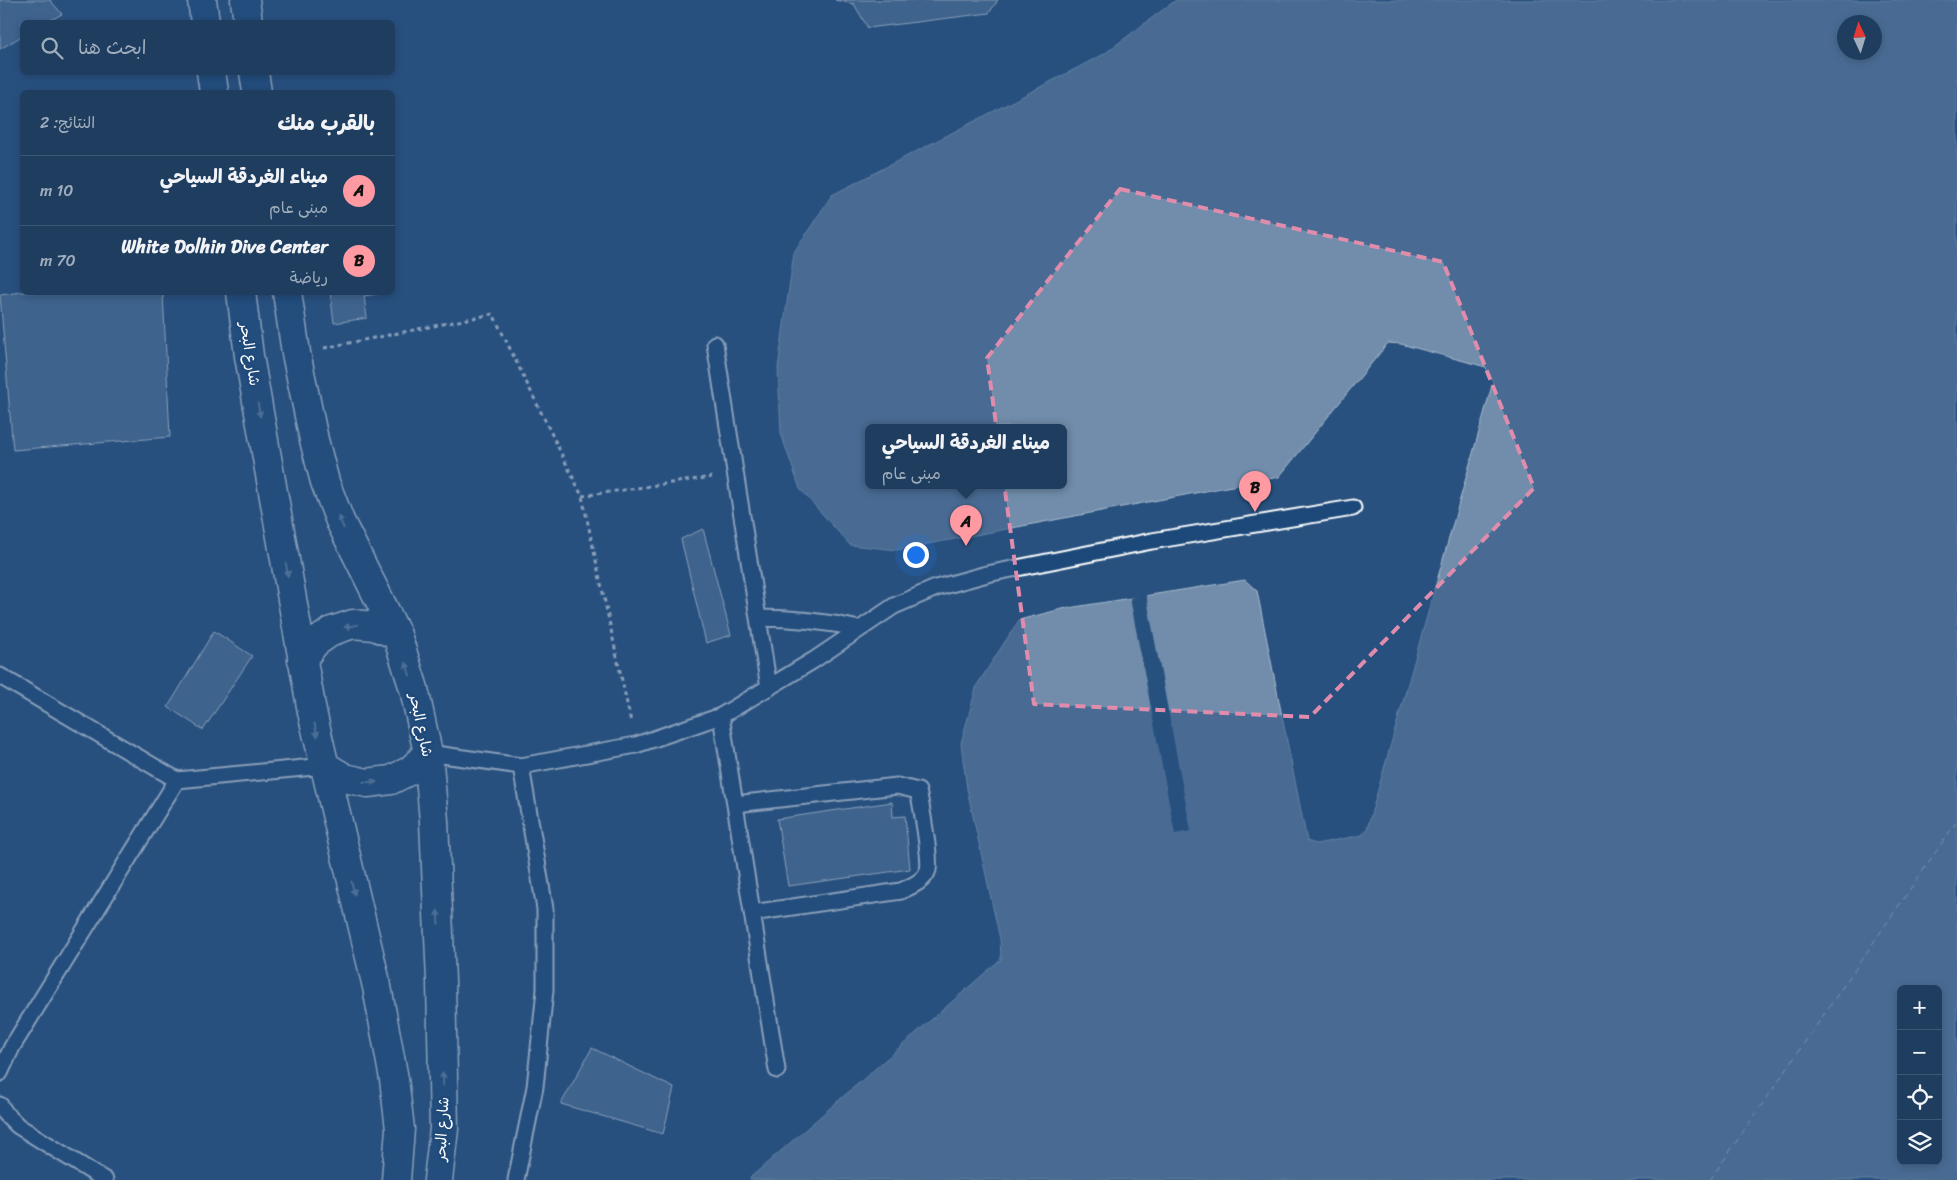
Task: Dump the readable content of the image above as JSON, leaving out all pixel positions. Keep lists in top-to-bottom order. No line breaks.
{"streets":{"main road":["شارع البحر"]},"north":"top","page":{"search":"ابحث هنا","heading":["بالقرب منك","النتائج: 2"],"list":[{"mark":"A","name":"ميناء الغردقة السياحي","note":"مبنى عام","value":"10 m"},{"mark":"B","name":"White Dolhin Dive Center","note":"رياضة","value":"70 m"}],"popup":["ميناء الغردقة السياحي","مبنى عام"],"pins":["B","A"],"map_buttons":["+","−"]}}
